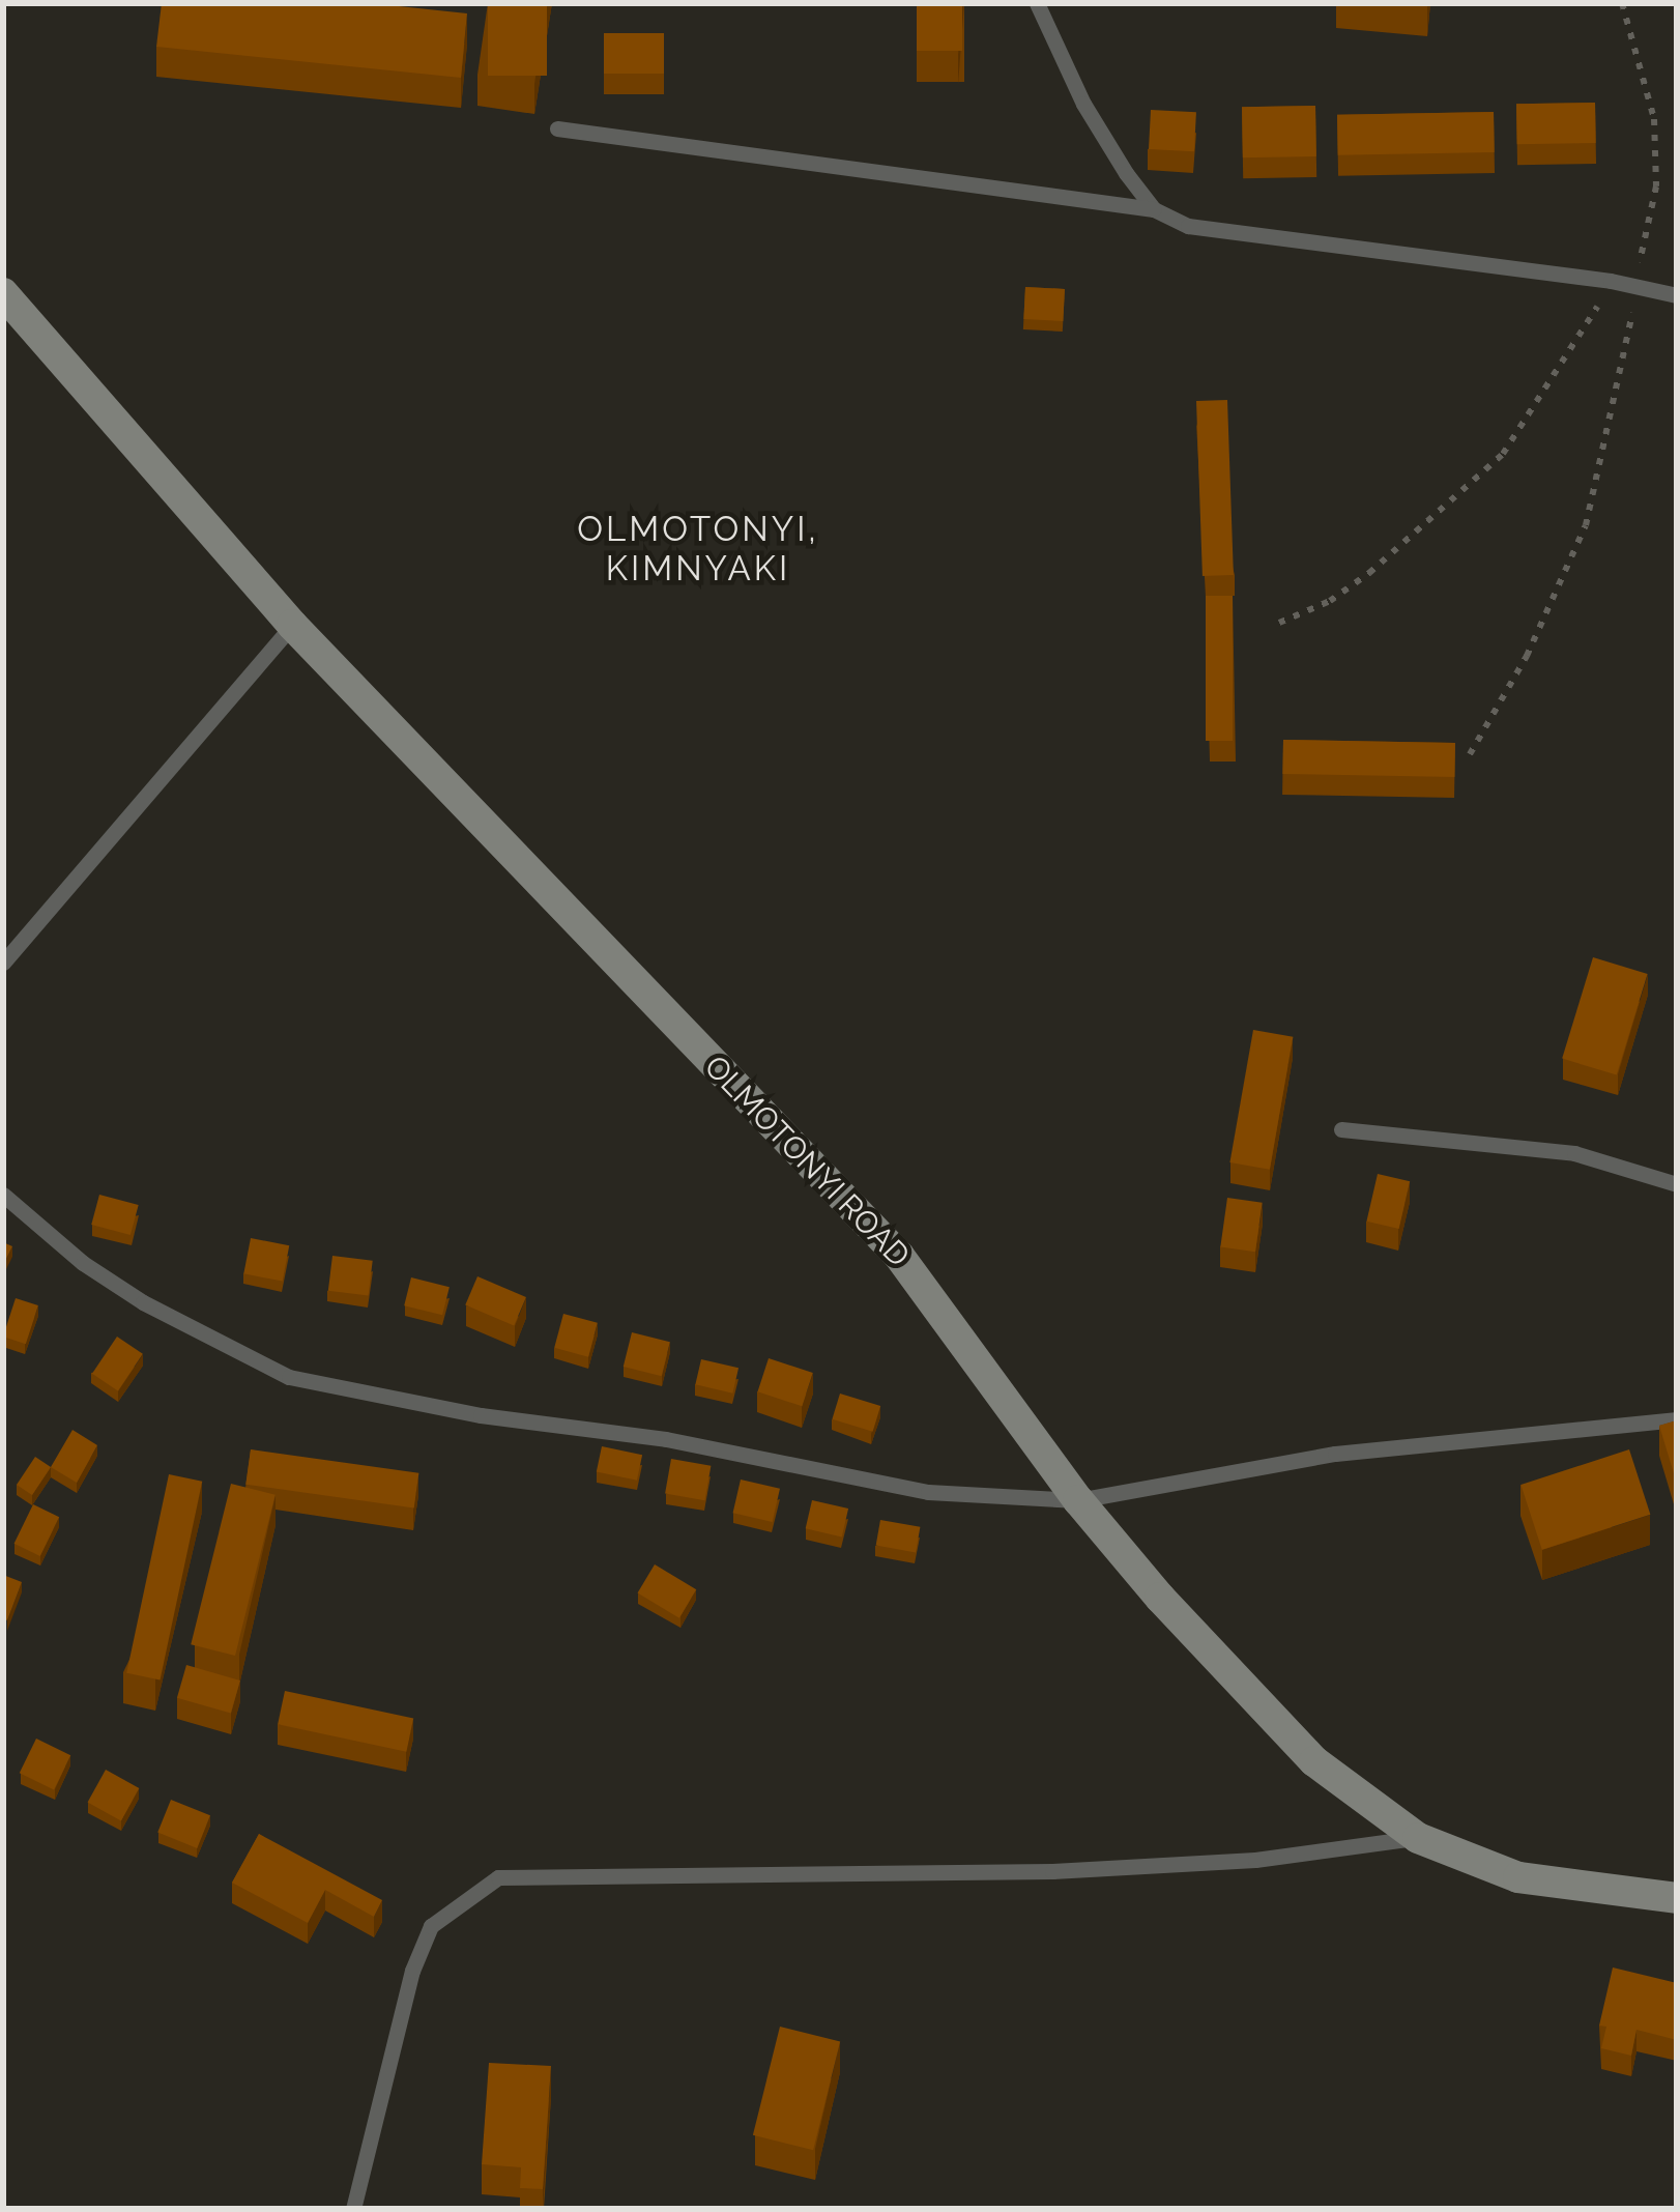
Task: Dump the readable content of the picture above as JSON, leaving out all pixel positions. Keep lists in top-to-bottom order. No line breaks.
{"streets":{"street":["OLMOTONYI ROAD"]},"districts":["OLMOTONYI, KIMNYAKI"]}
